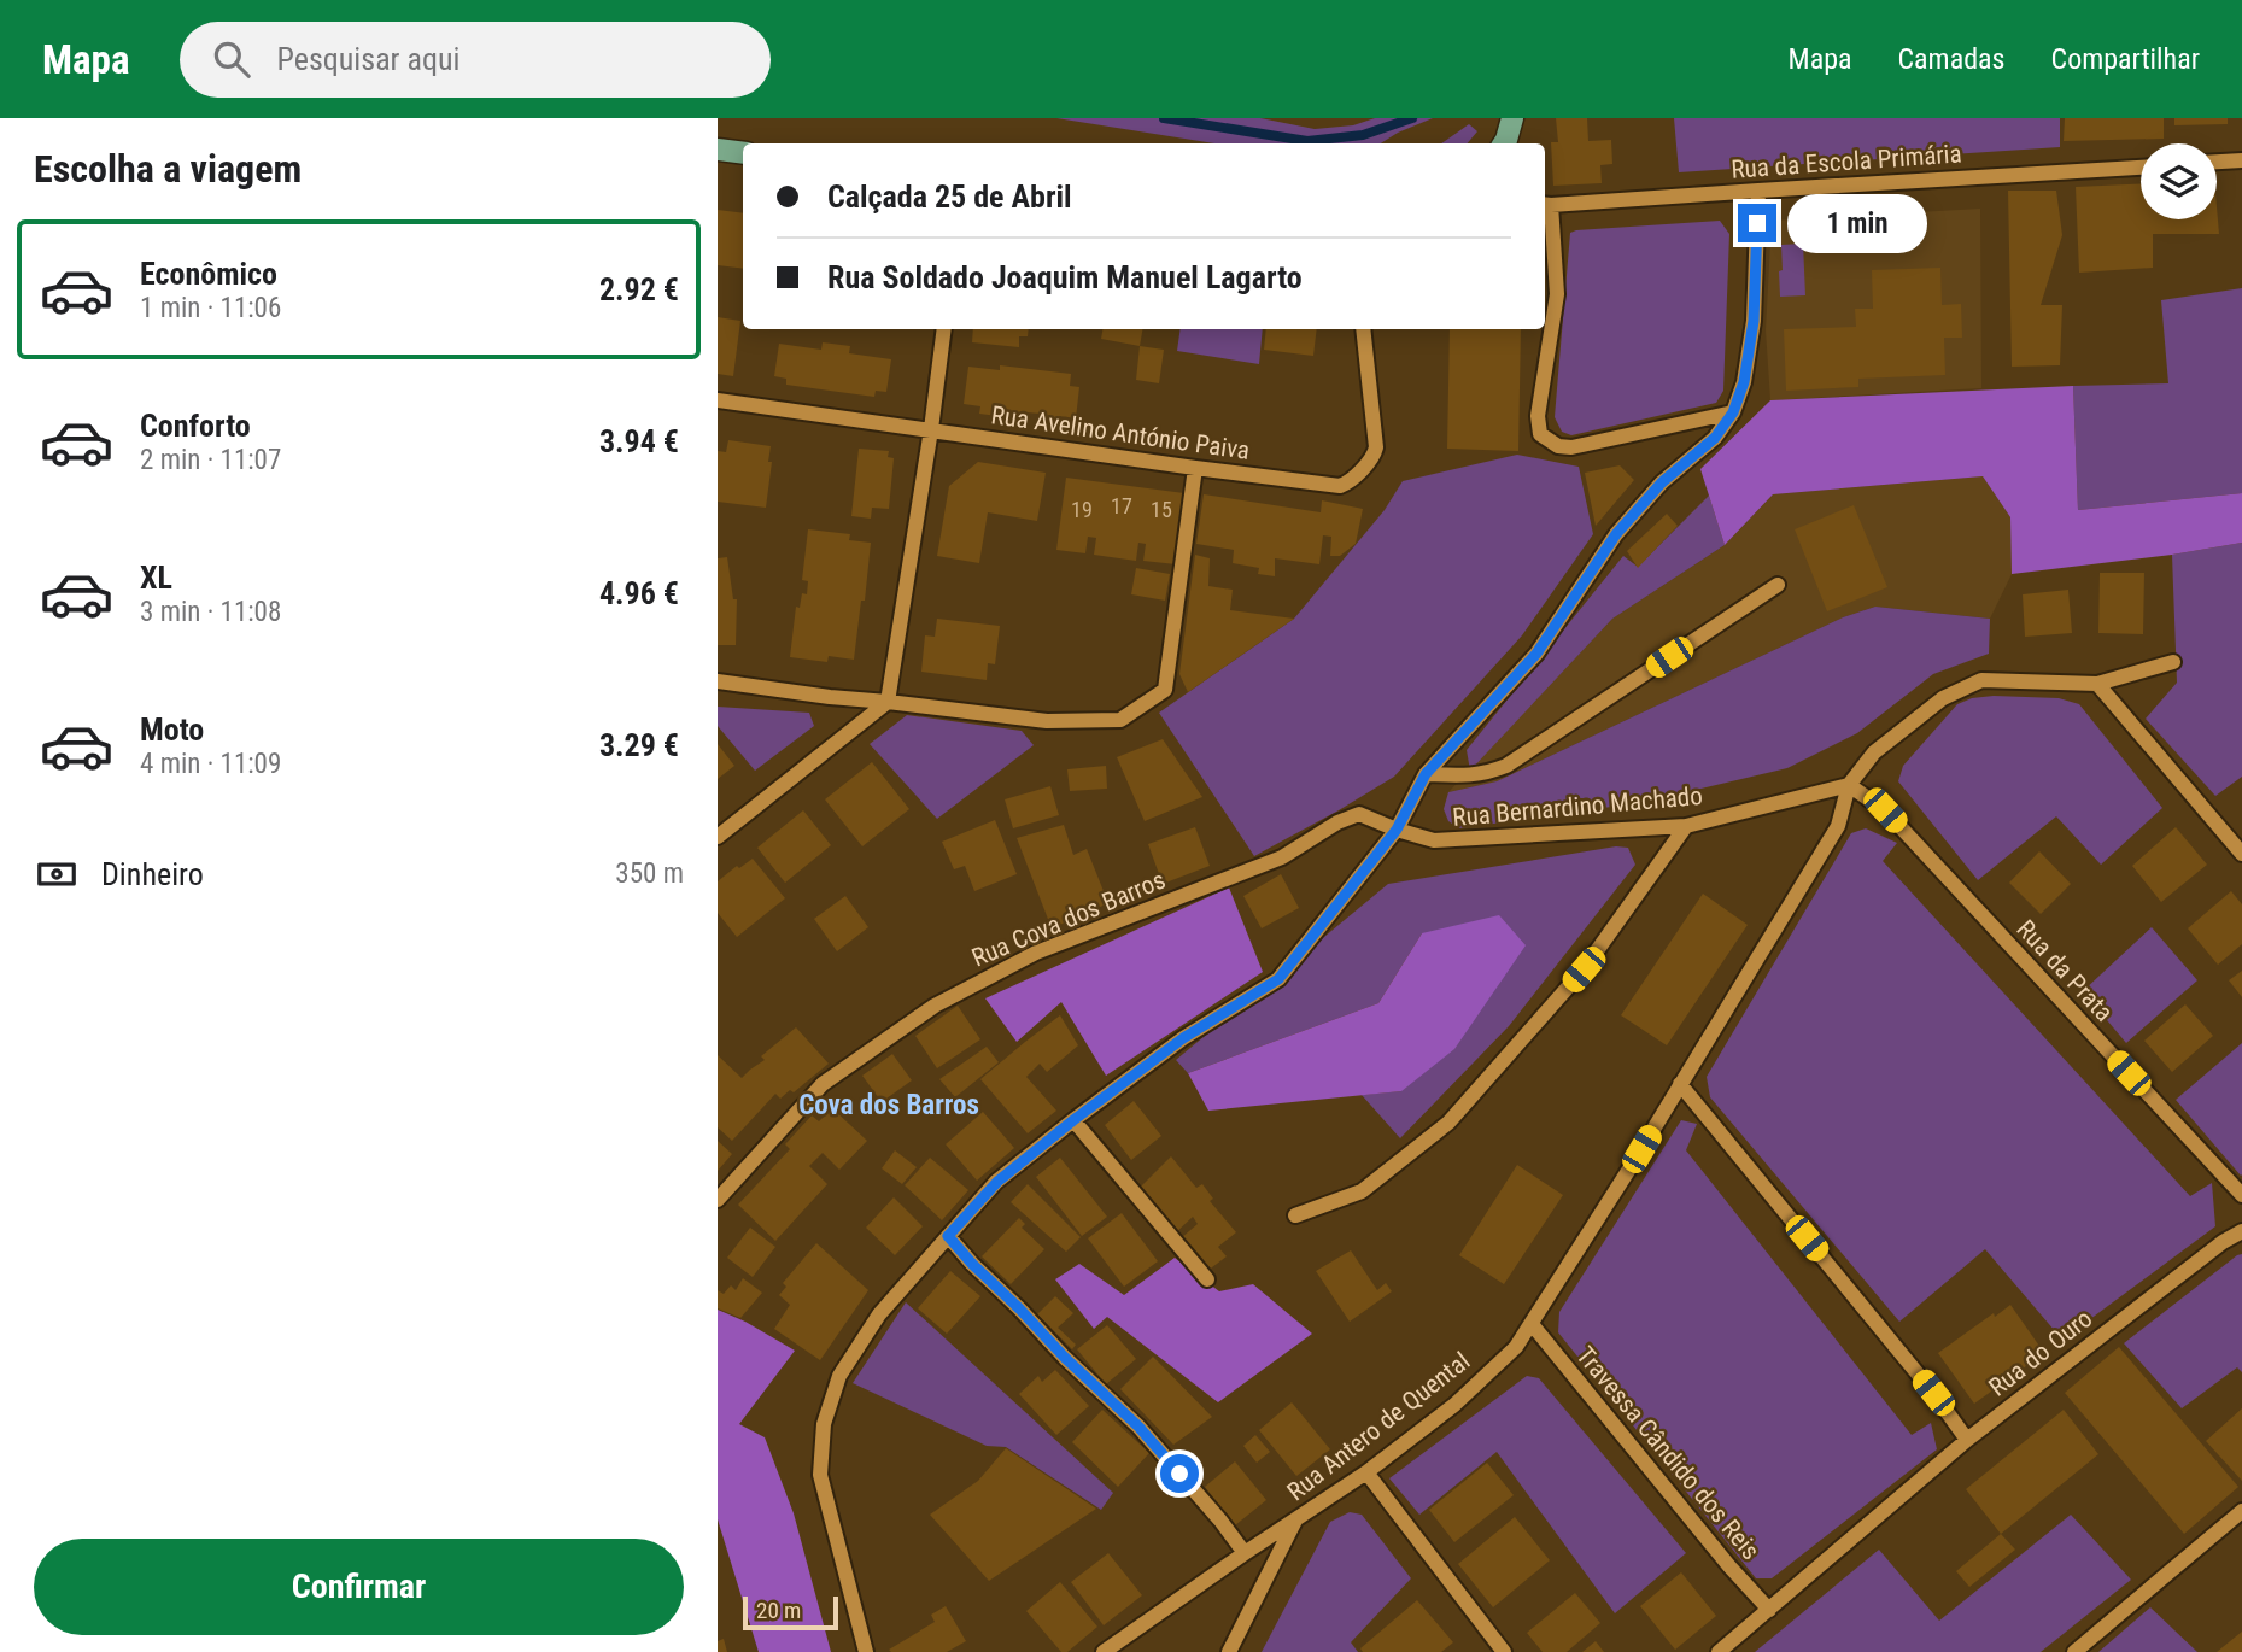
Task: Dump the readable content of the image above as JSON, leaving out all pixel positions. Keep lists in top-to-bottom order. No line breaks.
{"streets":{"street":["Rua da Escola Primária","Rua Avelino António Paiva","Rua Bernardino Machado","Rua Cova dos Barros","Rua da Prata","Rua do Ouro","Rua Antero de Quental","Travessa Cândido dos Reis"]},"crossings":[["Rua Bernardino Machado","Rua Cova dos Barros"],["Rua Bernardino Machado","Rua da Prata"],["Rua Bernardino Machado","Rua Antero de Quental"],["Rua da Prata","Rua Antero de Quental"],["Rua do Ouro","Travessa Cândido dos Reis"],["Rua Antero de Quental","Travessa Cândido dos Reis"]],"districts":["Cova dos Barros"],"house_numbers":["17","19","15"],"scale_bar":"20 m","page":{"header":"Mapa","search":"Pesquisar aqui","nav":["Mapa","Camadas","Compartilhar"],"heading":"Escolha a viagem","banner":["Calçada 25 de Abril","Rua Soldado Joaquim Manuel Lagarto"],"bubble":"1 min","list":[{"name":"Econômico","note":"1 min · 11:06","value":"2.92 €"},{"name":"Conforto","note":"2 min · 11:07","value":"3.94 €"},{"name":"XL","note":"3 min · 11:08","value":"4.96 €"},{"name":"Moto","note":"4 min · 11:09","value":"3.29 €"}],"pay":["Dinheiro","350 m"],"buttons":"Confirmar","scale":"20 m"}}
